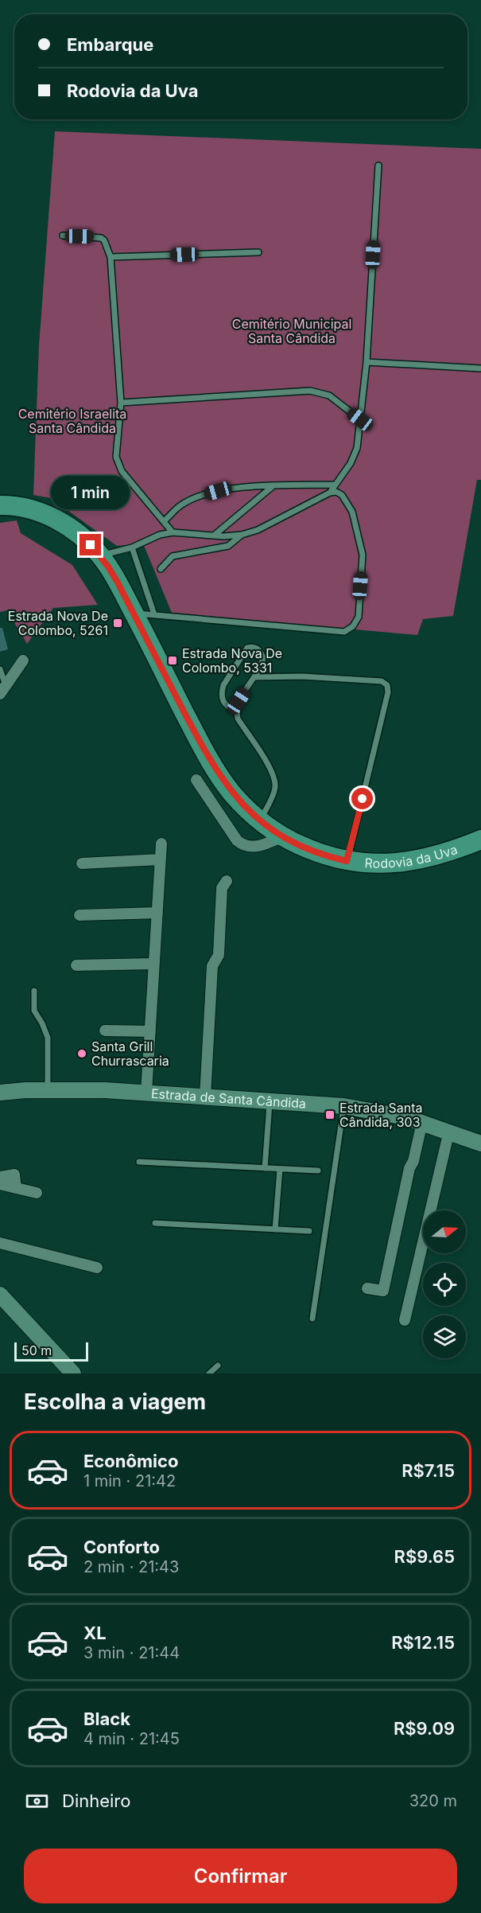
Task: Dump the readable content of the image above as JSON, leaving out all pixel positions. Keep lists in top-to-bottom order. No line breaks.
{"streets":{"highway":["Rodovia da Uva"],"main road":["Estrada de Santa Cândida"]},"parks":["Cemitério Municipal Santa Cândida","Cemitério Israelita Santa Cândida"],"places":{"transit":["Estrada Nova De Colombo, 5261","Estrada Nova De Colombo, 5331","Estrada Santa Cândida, 303"],"other":["Santa Grill Churrascaria"]},"scale_bar":"50 m","north":"right","page":{"banner":["Embarque","Rodovia da Uva"],"bubble":"1 min","scale":"50 m","heading":"Escolha a viagem","list":[{"name":"Econômico","note":"1 min · 21:42","value":"R$7.15"},{"name":"Conforto","note":"2 min · 21:43","value":"R$9.65"},{"name":"XL","note":"3 min · 21:44","value":"R$12.15"},{"name":"Black","note":"4 min · 21:45","value":"R$9.09"}],"pay":["Dinheiro","320 m"],"buttons":"Confirmar"}}
